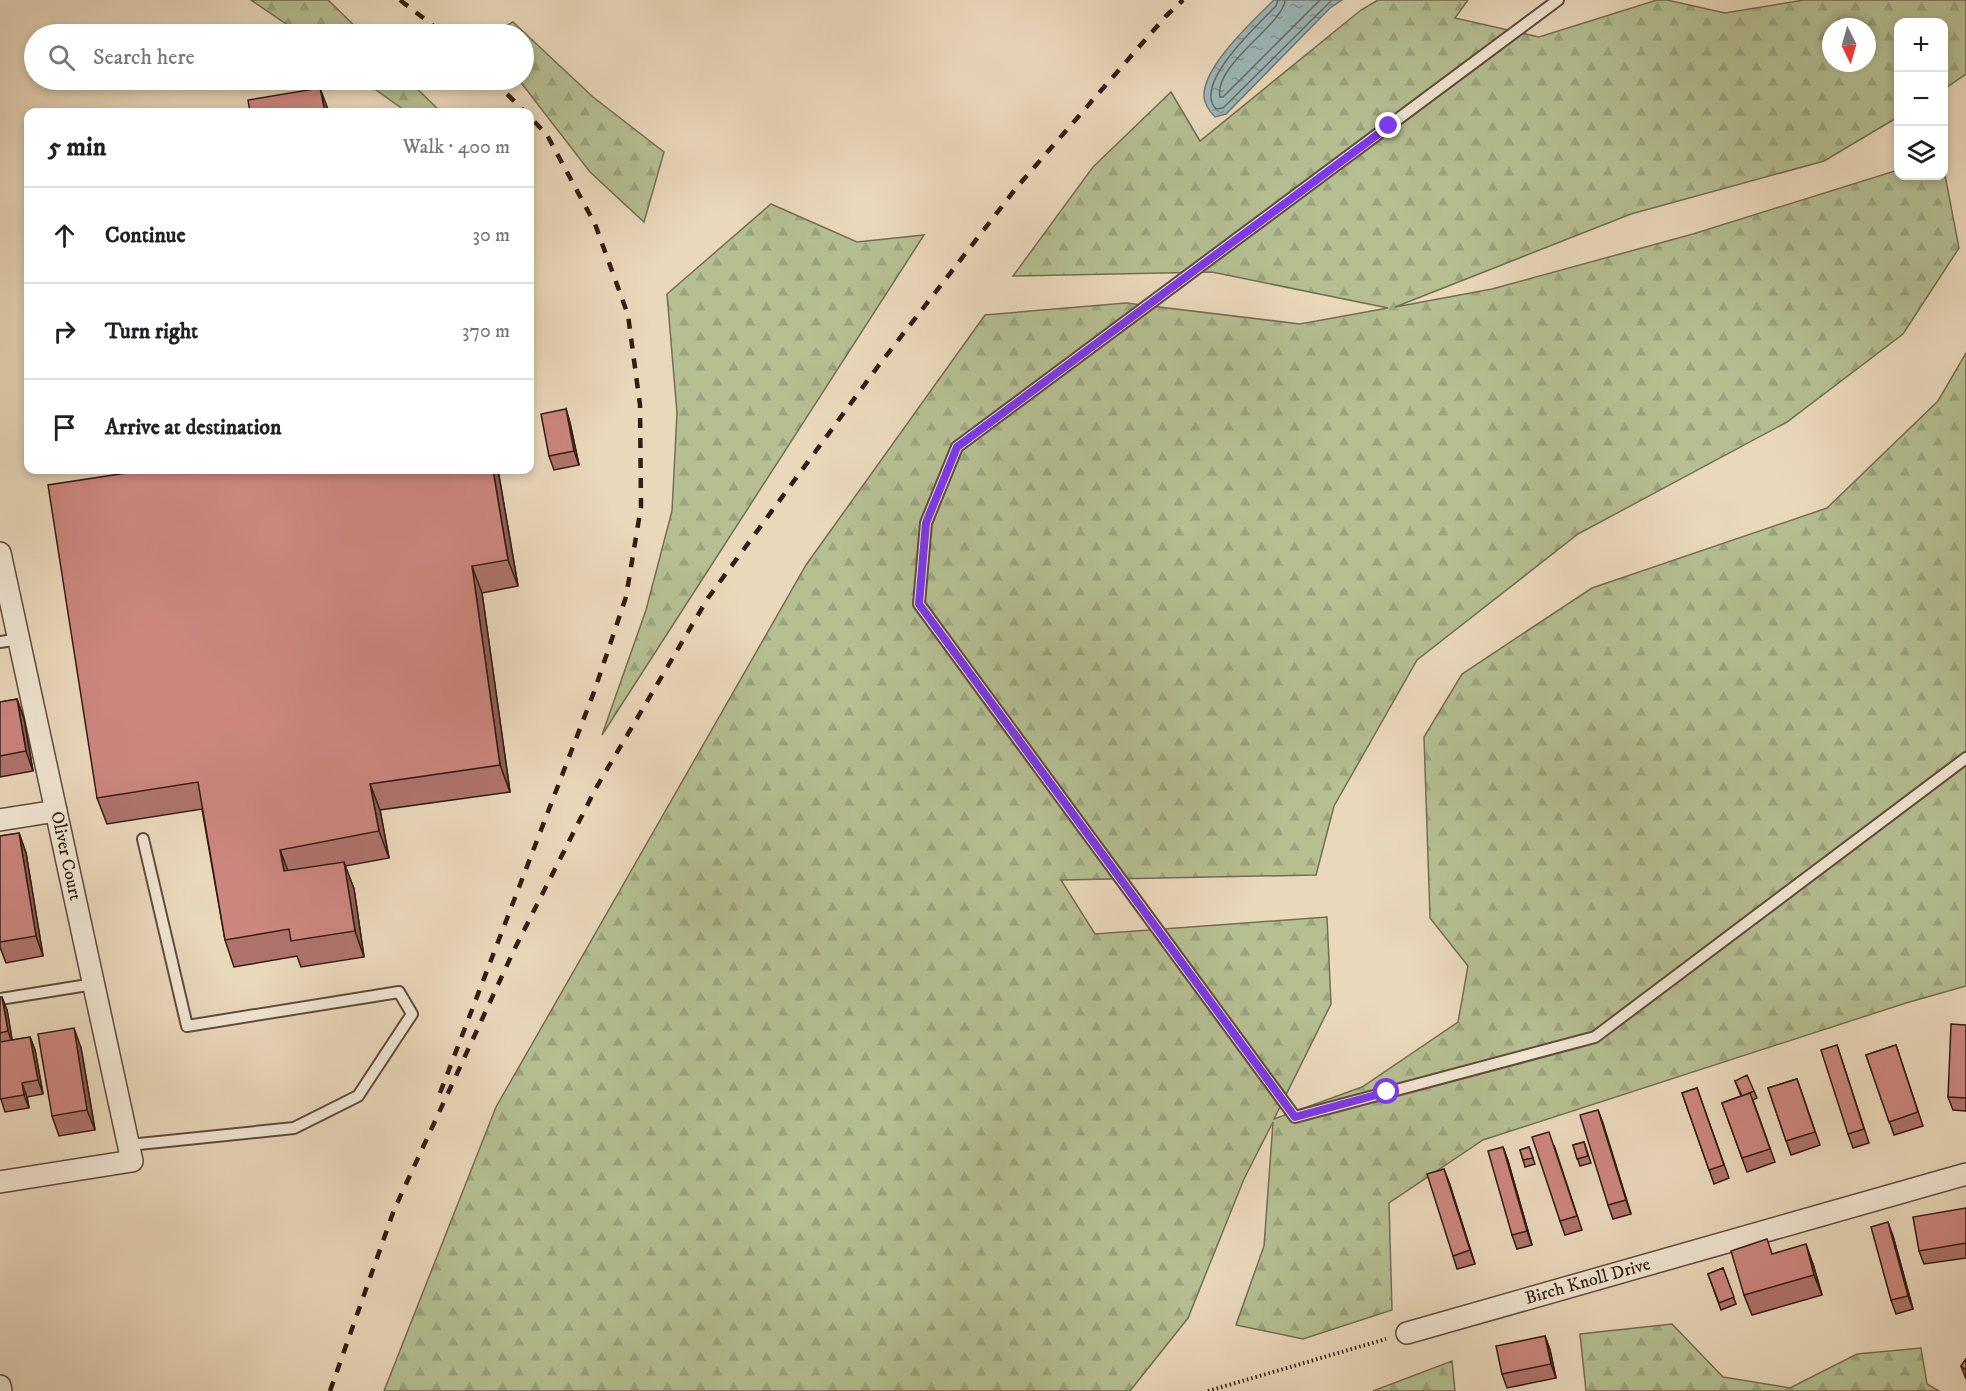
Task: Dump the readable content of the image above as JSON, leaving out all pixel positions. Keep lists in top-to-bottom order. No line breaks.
{"streets":{"street":["Oliver Court","Birch Knoll Drive"]},"north":"bottom","page":{"map_buttons":["+","−"],"search":"Search here","heading":["5 min","Walk · 400 m"],"list":[["Continue","30 m"],["Turn right","370 m"],"Arrive at destination"]}}
